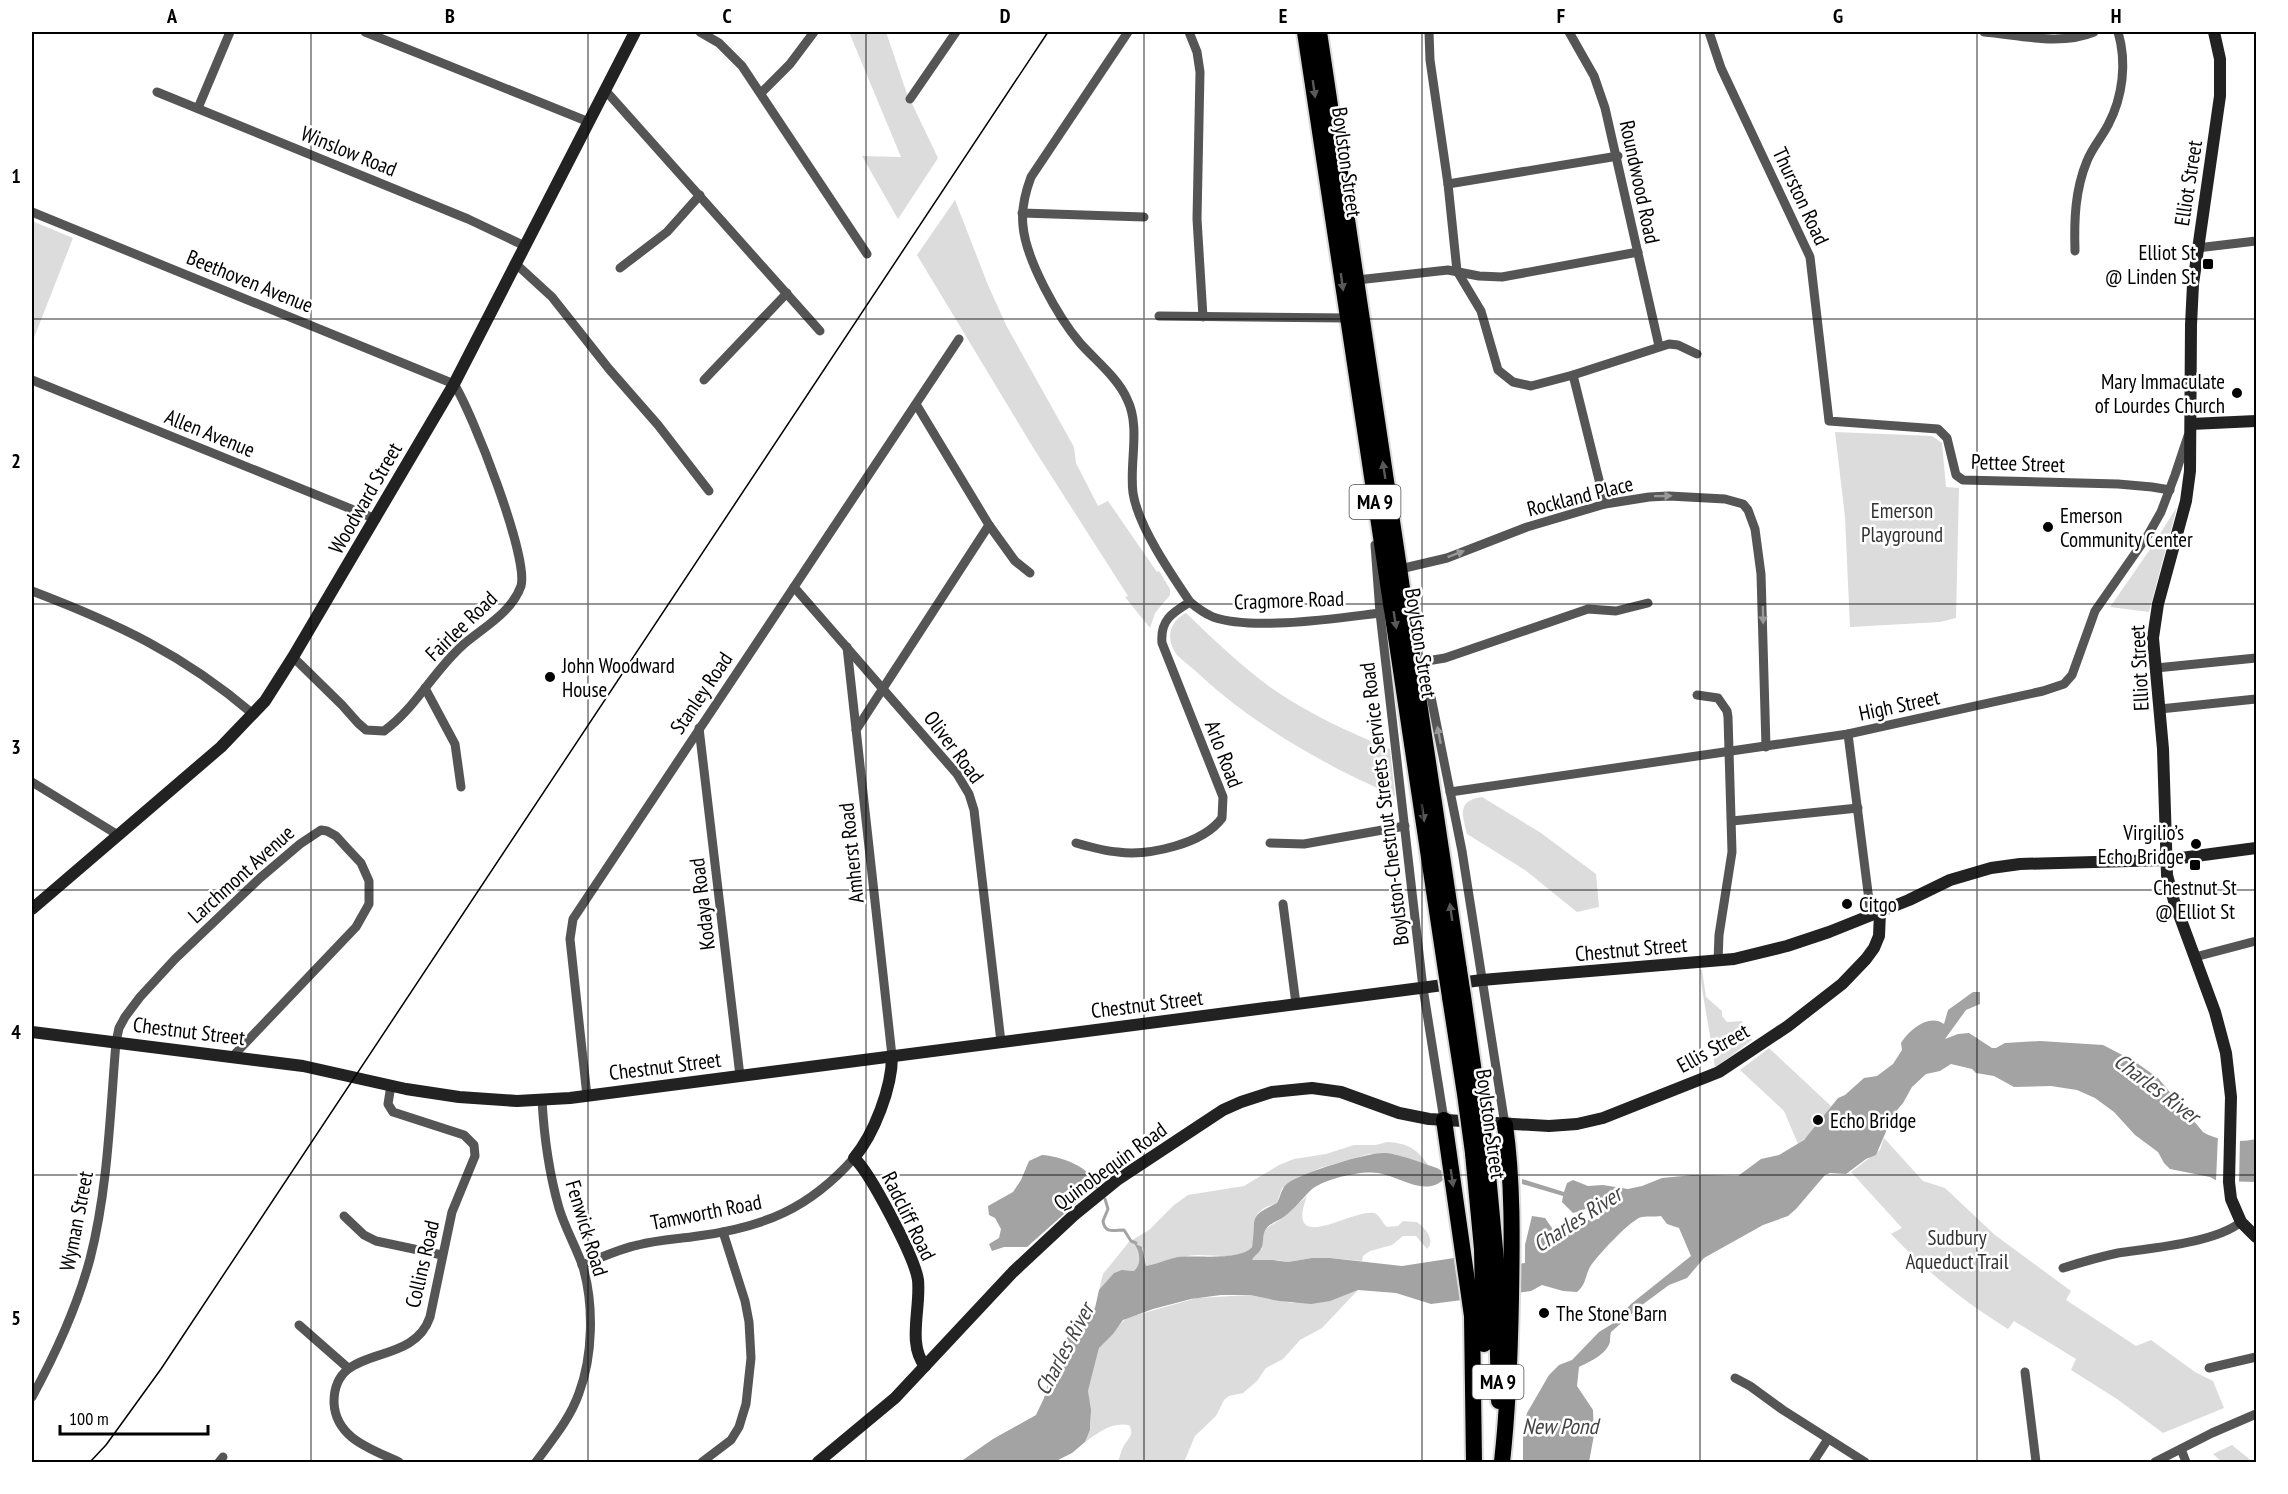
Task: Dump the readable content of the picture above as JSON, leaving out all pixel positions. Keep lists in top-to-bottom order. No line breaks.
{"streets":{"highway":["Boylston Street","MA 9"],"main road":["Elliot Street","Woodward Street","Chestnut Street","Ellis Street","Quinobequin Road","Tamworth Road","Radcliff Road"],"street":["Winslow Road","Roundwood Road","Thurston Road","Beethoven Avenue","Allen Avenue","Pettee Street","Rockland Place","Cragmore Road","Fairlee Road","Stanley Road","High Street","Oliver Road","Arlo Road","Boylston-Chestnut Streets Service Road","Amherst Road","Larchmont Avenue","Kodaya Road","Wyman Street","Fenwick Road","Collins Road"]},"crossings":[["Winslow Road","Woodward Street"],["Boylston Street","Rockland Place"],["Boylston Street","MA 9"],["Boylston Street","Boylston-Chestnut Streets Service Road"],["Elliot Street","High Street"],["Elliot Street","Chestnut Street"],["Thurston Road","Pettee Street"],["Beethoven Avenue","Woodward Street"],["Beethoven Avenue","Fairlee Road"],["Allen Avenue","Woodward Street"],["Pettee Street","High Street"],["Rockland Place","High Street"],["Woodward Street","Fairlee Road"],["Cragmore Road","Arlo Road"],["Cragmore Road","Boylston-Chestnut Streets Service Road"],["Stanley Road","Oliver Road"],["Stanley Road","Kodaya Road"],["Stanley Road","Chestnut Street"],["Oliver Road","Amherst Road"],["Oliver Road","Chestnut Street"],["Boylston-Chestnut Streets Service Road","Chestnut Street"],["Boylston-Chestnut Streets Service Road","Quinobequin Road"],["Amherst Road","Chestnut Street"],["Amherst Road","Tamworth Road"],["Larchmont Avenue","Chestnut Street"],["Larchmont Avenue","Wyman Street"],["Kodaya Road","Chestnut Street"],["Chestnut Street","Ellis Street"],["Chestnut Street","Tamworth Road"],["Chestnut Street","Wyman Street"],["Chestnut Street","Fenwick Road"],["Chestnut Street","Collins Road"],["Ellis Street","Quinobequin Road"],["Quinobequin Road","Radcliff Road"],["Tamworth Road","Radcliff Road"],["Tamworth Road","Fenwick Road"]],"water":["Charles River","New Pond"],"parks":["Emerson Playground","Sudbury Aqueduct Trail"],"places":{"transit":["Elliot St @ Linden St","Chestnut St @ Elliot St"],"other":["Mary Immaculate of Lourdes Church","Emerson Community Center","John Woodward House","Virgilio’s Echo Bridge","Citgo","Echo Bridge","The Stone Barn"]},"scale_bar":"100 m","grid":{"columns":["A","B","C","D","E","F","G","H"],"rows":["1","2","3","4","5"]}}
